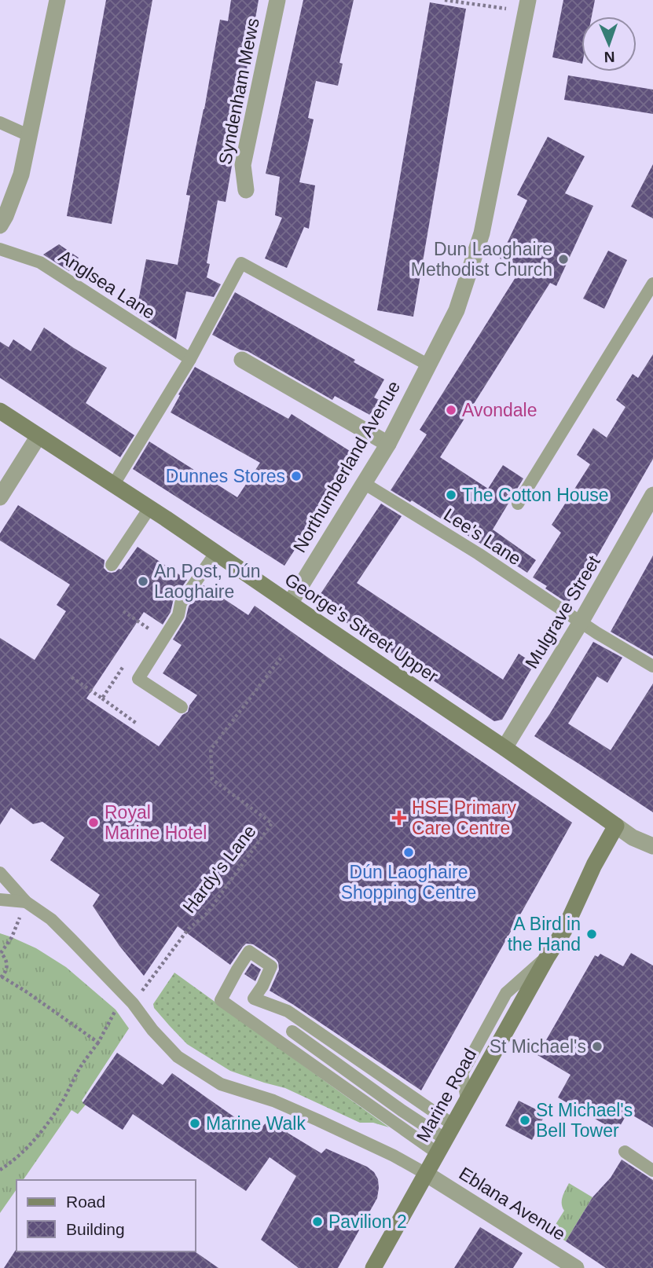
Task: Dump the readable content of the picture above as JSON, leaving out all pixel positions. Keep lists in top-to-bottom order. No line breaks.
{"streets":{"main road":["George's Street Upper","Marine Road"],"street":["Syndenham Mews","Northumberland Avenue","Mulgrave Street","Eblana Avenue"],"lane":["Anglsea Lane","Lee's Lane"],"path":["Hardy's Lane"]},"crossings":[["Northumberland Avenue","Lee's Lane"],["Northumberland Avenue","George's Street Upper"],["Lee's Lane","Mulgrave Street"],["Mulgrave Street","George's Street Upper"],["George's Street Upper","Marine Road"],["Marine Road","Eblana Avenue"]],"places":{"other":["Dun Laoghaire Methodist Church","Avondale","Dunnes Stores","The Cotton House","An Post, Dún Laoghaire","Royal Marine Hotel","Dún Laoghaire Shopping Centre","A Bird in the Hand","St Michael's","St Michael's Bell Tower","Marine Walk","Pavilion 2"],"health":["HSE Primary Care Centre"]},"legend":["Road","Building"],"north":"bottom"}
